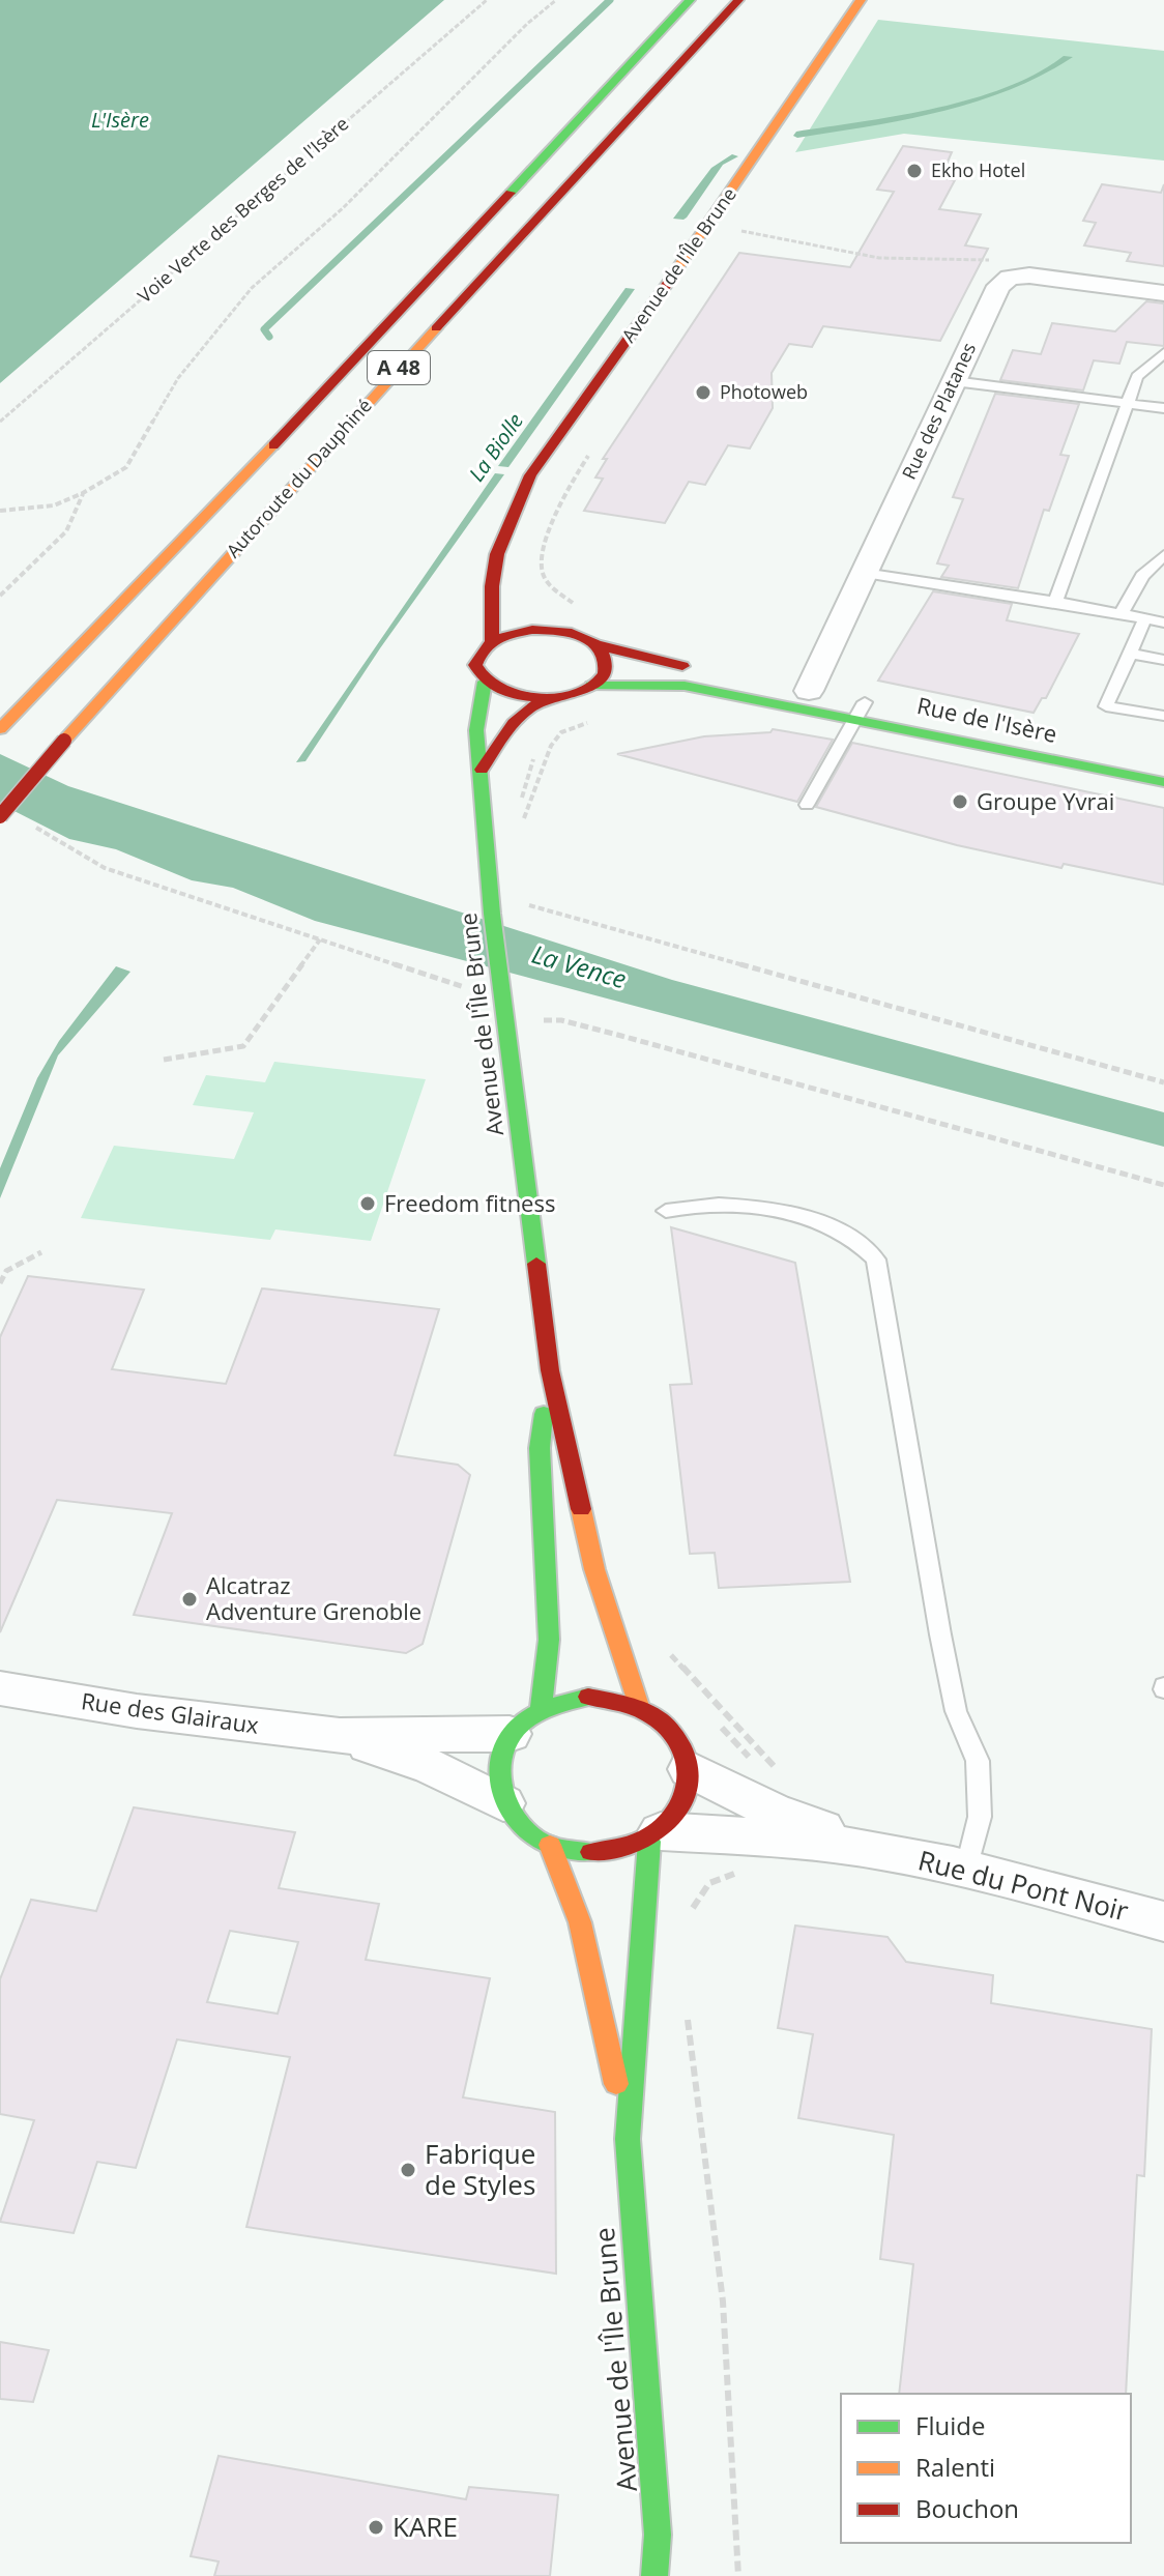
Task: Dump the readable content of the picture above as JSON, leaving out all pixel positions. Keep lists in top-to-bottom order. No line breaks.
{"streets":{"main road":["Avenue de l'Île Brune","A 48","Autoroute du Dauphiné","Rue de l'Isère"],"street":["Rue des Platanes","Rue des Glairaux","Rue du Pont Noir"],"path":["Voie Verte des Berges de l'Isère"]},"crossings":[["Avenue de l'Île Brune","Rue des Glairaux"],["Avenue de l'Île Brune","Rue du Pont Noir"],["Rue des Platanes","Rue de l'Isère"],["Rue des Glairaux","Rue du Pont Noir"]],"water":["L'Isère","La Biolle","La Vence"],"places":["Ekho Hotel","Photoweb","Groupe Yvrai","Freedom fitness","Alcatraz Adventure Grenoble","Fabrique de Styles","KARE"],"legend":["Fluide","Ralenti","Bouchon"]}
